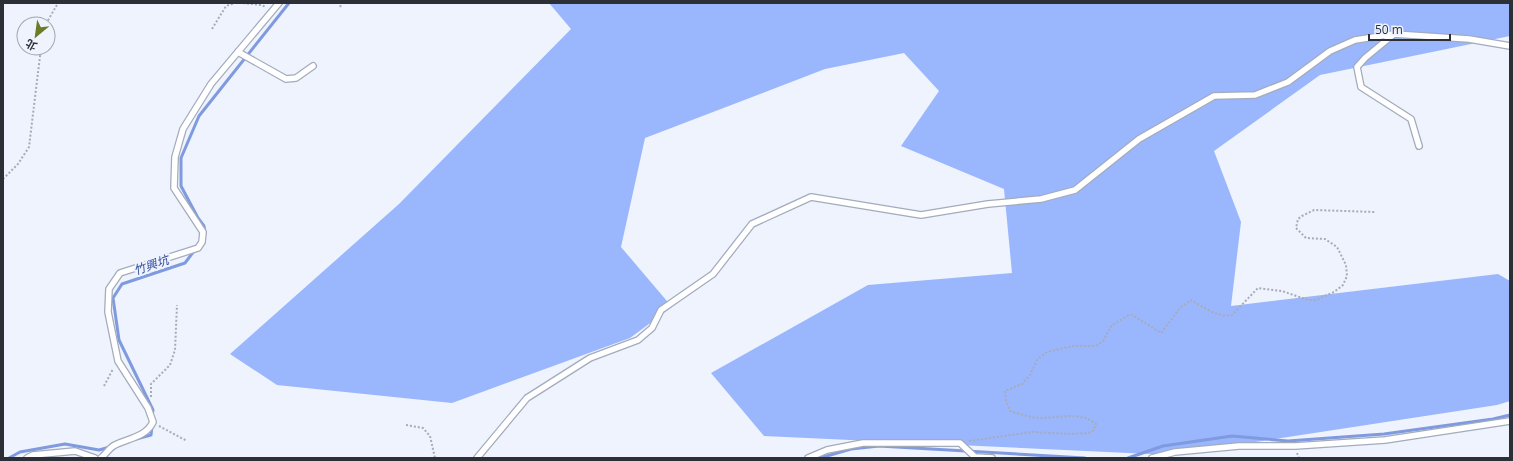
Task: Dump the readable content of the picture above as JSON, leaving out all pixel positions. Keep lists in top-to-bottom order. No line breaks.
{"water":["竹興坑"],"scale_bar":"50 m","north":"bottom left"}
